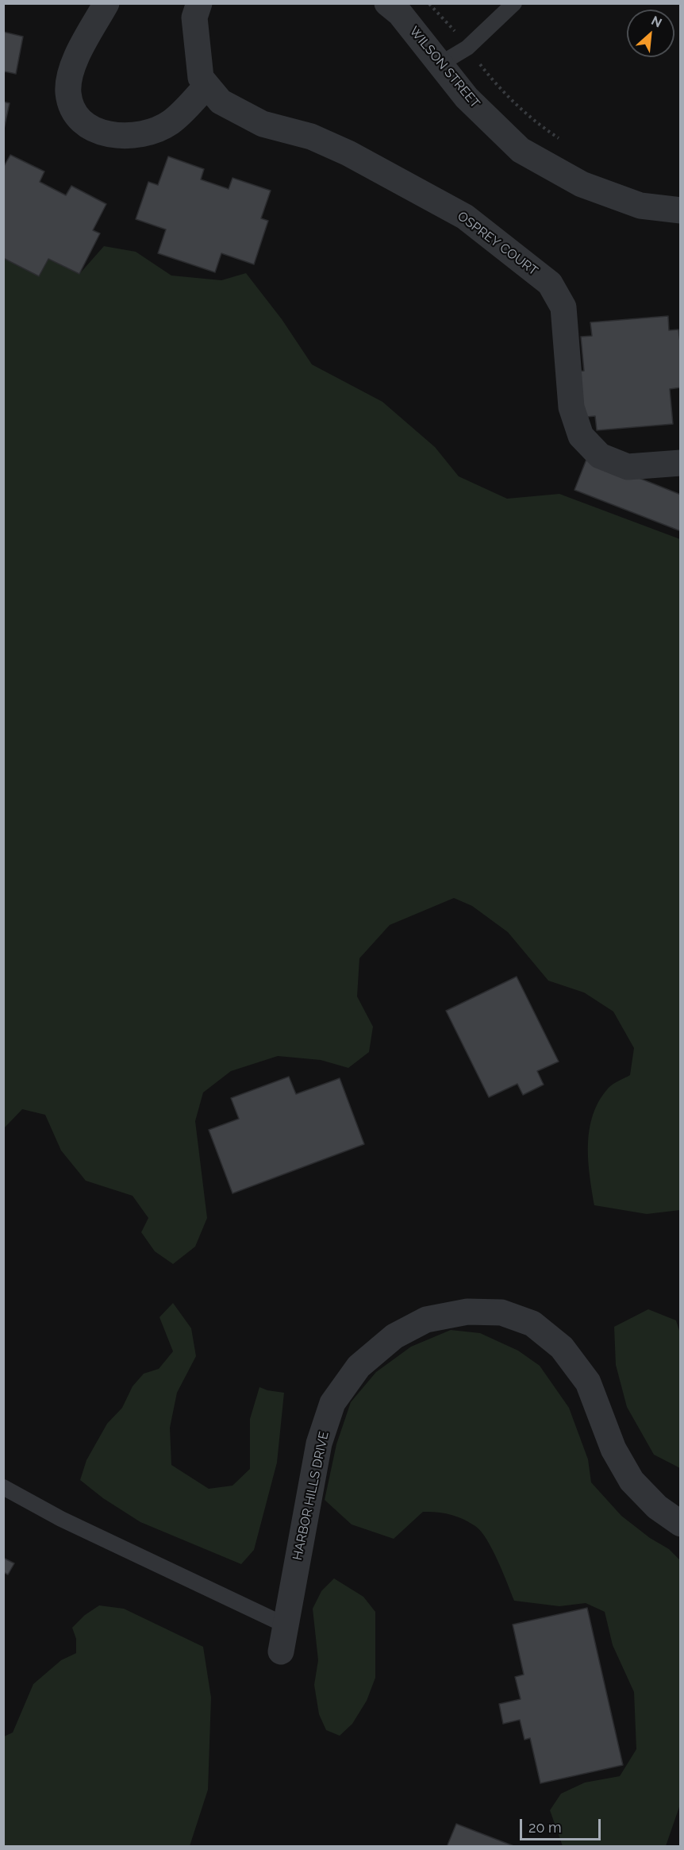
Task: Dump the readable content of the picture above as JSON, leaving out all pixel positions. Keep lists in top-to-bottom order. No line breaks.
{"streets":{"street":["WILSON STREET","OSPREY COURT","HARBOR HILLS DRIVE"]},"scale_bar":"20 m","north":"top right"}
